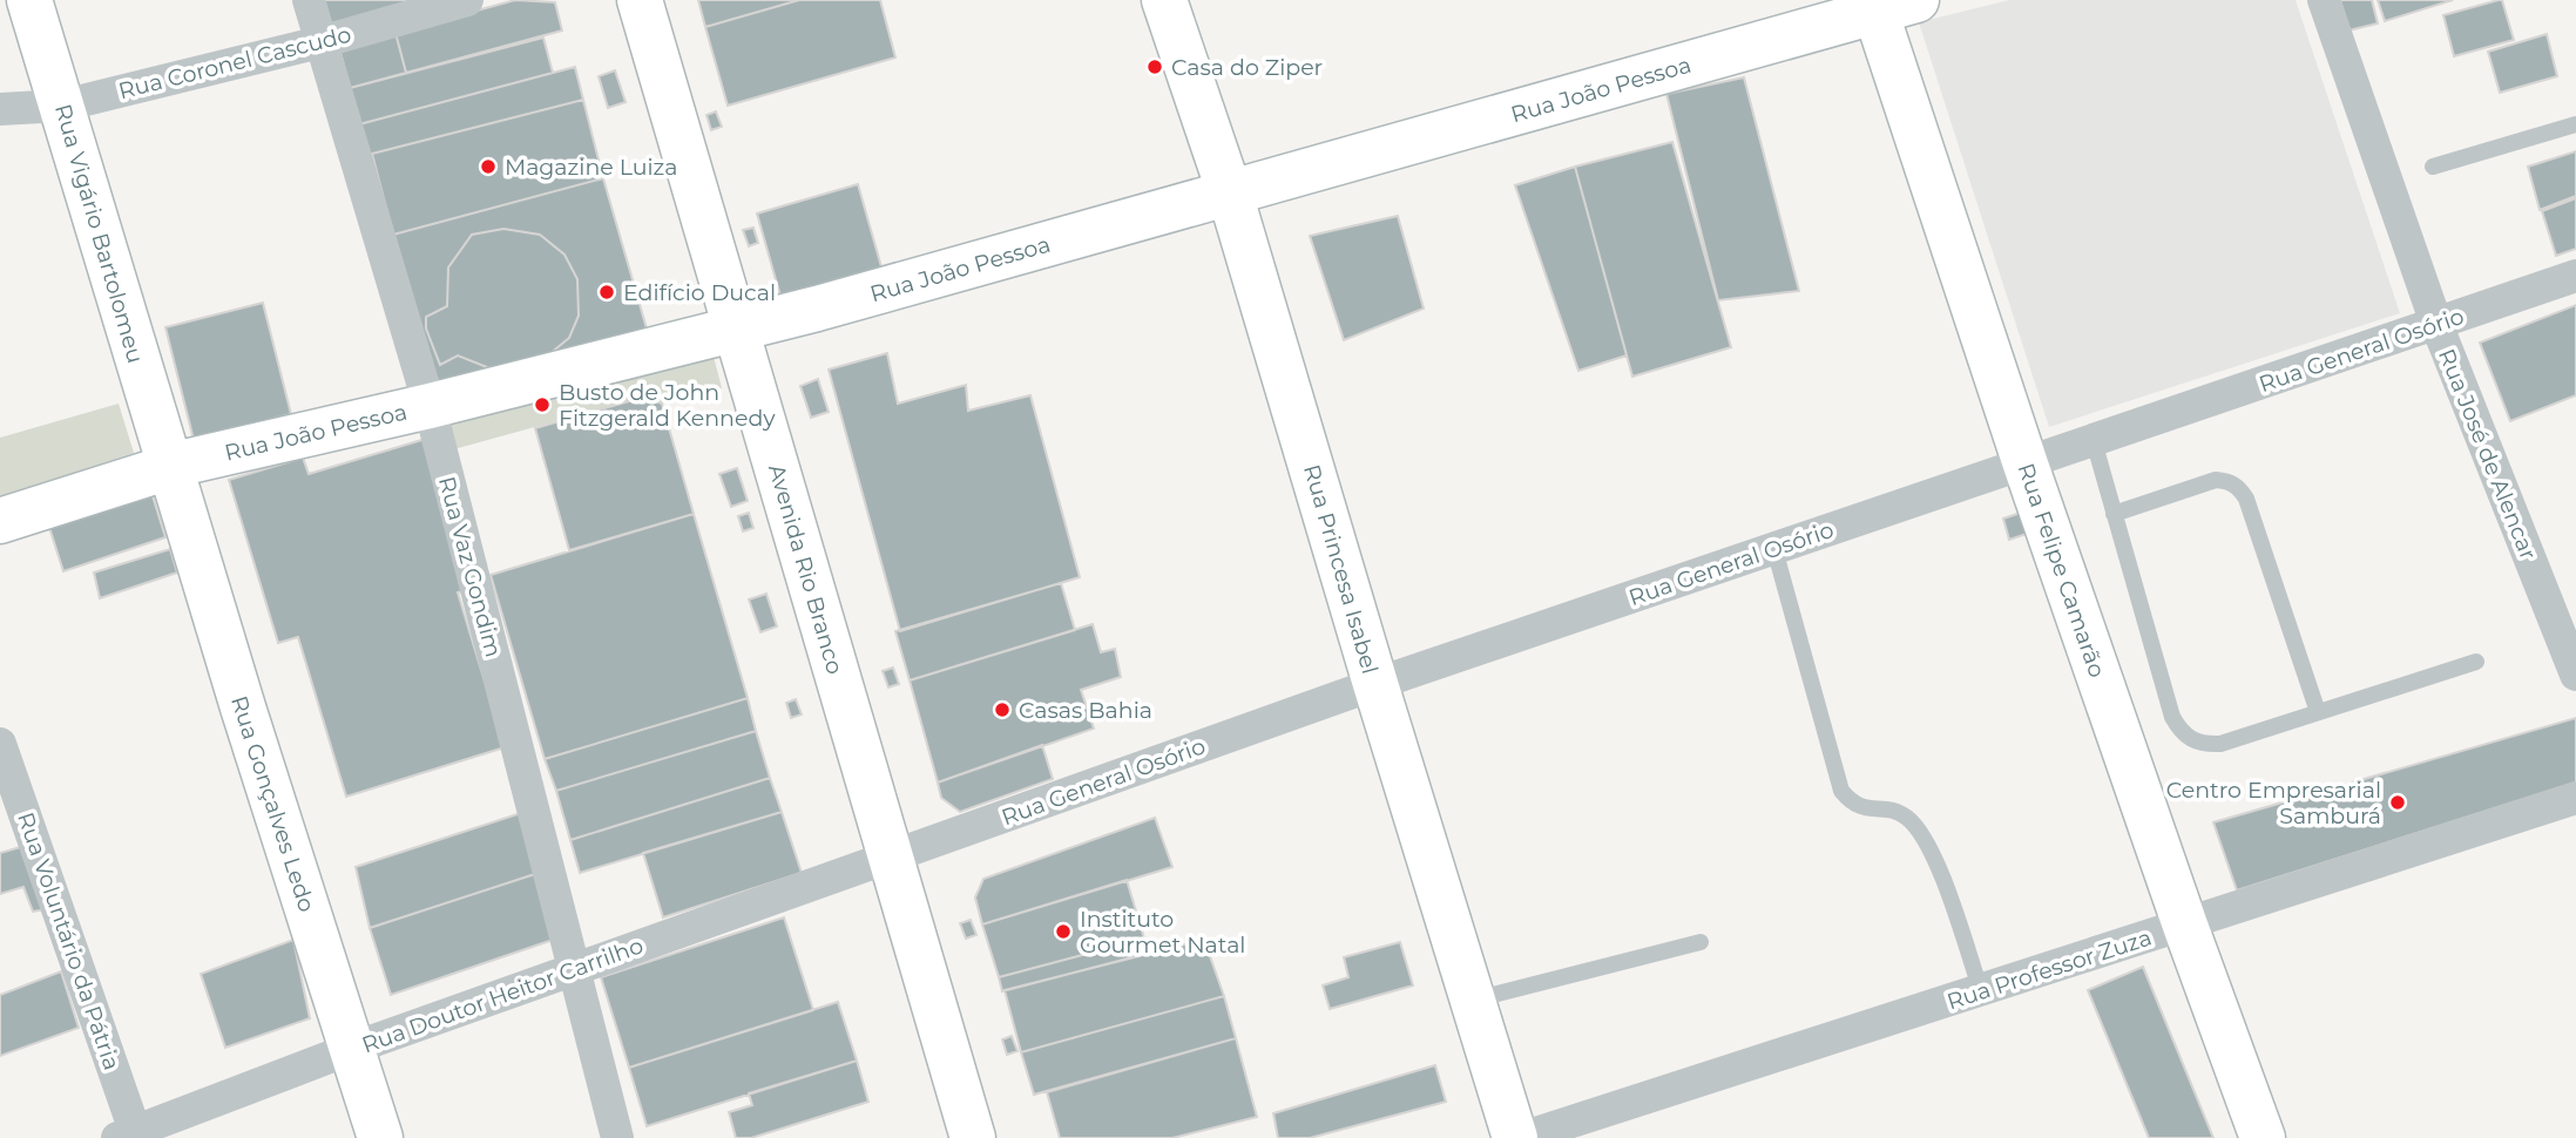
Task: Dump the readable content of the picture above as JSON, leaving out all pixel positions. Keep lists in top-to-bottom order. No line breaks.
{"streets":{"street":["Rua Coronel Cascudo","Rua João Pessoa","Rua Vigário Bartolomeu","Rua General Osório","Rua José de Alencar","Rua Vaz Gondim","Avenida Rio Branco","Rua Princesa Isabel","Rua Felipe Camarão","Rua Gonçalves Ledo","Rua Voluntário da Pátria","Rua Professor Zuza","Rua Doutor Heitor Carrilho"]},"crossings":[["Rua Coronel Cascudo","Rua Vigário Bartolomeu"],["Rua Coronel Cascudo","Rua Vaz Gondim"],["Rua João Pessoa","Rua Vigário Bartolomeu"],["Rua João Pessoa","Rua Vaz Gondim"],["Rua João Pessoa","Avenida Rio Branco"],["Rua João Pessoa","Rua Princesa Isabel"],["Rua João Pessoa","Rua Felipe Camarão"],["Rua João Pessoa","Rua Gonçalves Ledo"],["Rua Vigário Bartolomeu","Rua Gonçalves Ledo"],["Rua General Osório","Rua José de Alencar"],["Rua General Osório","Avenida Rio Branco"],["Rua General Osório","Rua Princesa Isabel"],["Rua General Osório","Rua Felipe Camarão"],["Rua General Osório","Rua Doutor Heitor Carrilho"],["Rua Vaz Gondim","Rua Doutor Heitor Carrilho"],["Avenida Rio Branco","Rua Doutor Heitor Carrilho"],["Rua Princesa Isabel","Rua Professor Zuza"],["Rua Felipe Camarão","Rua Professor Zuza"],["Rua Gonçalves Ledo","Rua Doutor Heitor Carrilho"],["Rua Voluntário da Pátria","Rua Doutor Heitor Carrilho"]],"places":["Casa do Ziper","Magazine Luiza","Edifício Ducal","Busto de John Fitzgerald Kennedy","Casas Bahia","Centro Empresarial Samburá","Instituto Gourmet Natal"]}
